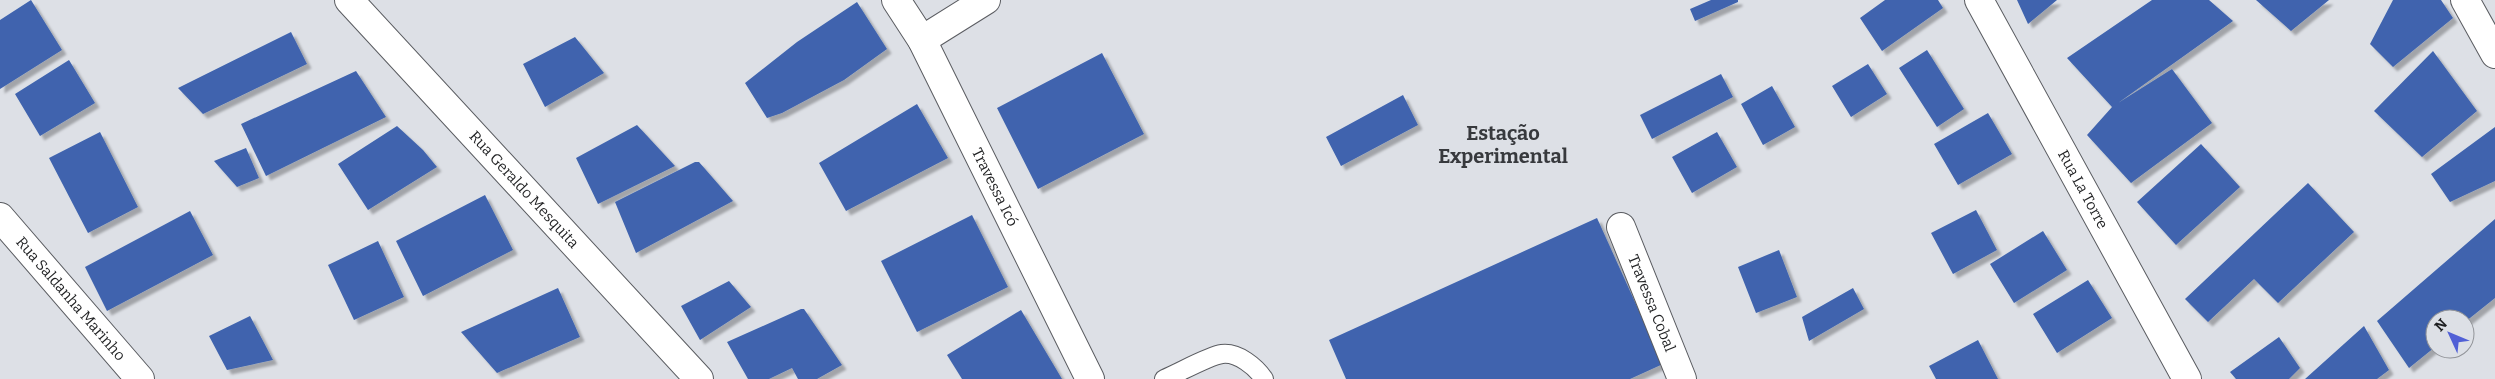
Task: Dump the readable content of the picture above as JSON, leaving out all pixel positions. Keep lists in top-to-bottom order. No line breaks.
{"streets":{"street":["Travessa Icó","Rua Geraldo Mesquita","Rua La Torre","Rua Saldanha Marinho","Travessa Cobal"]},"districts":["Estação Experimental"],"north":"top left"}
